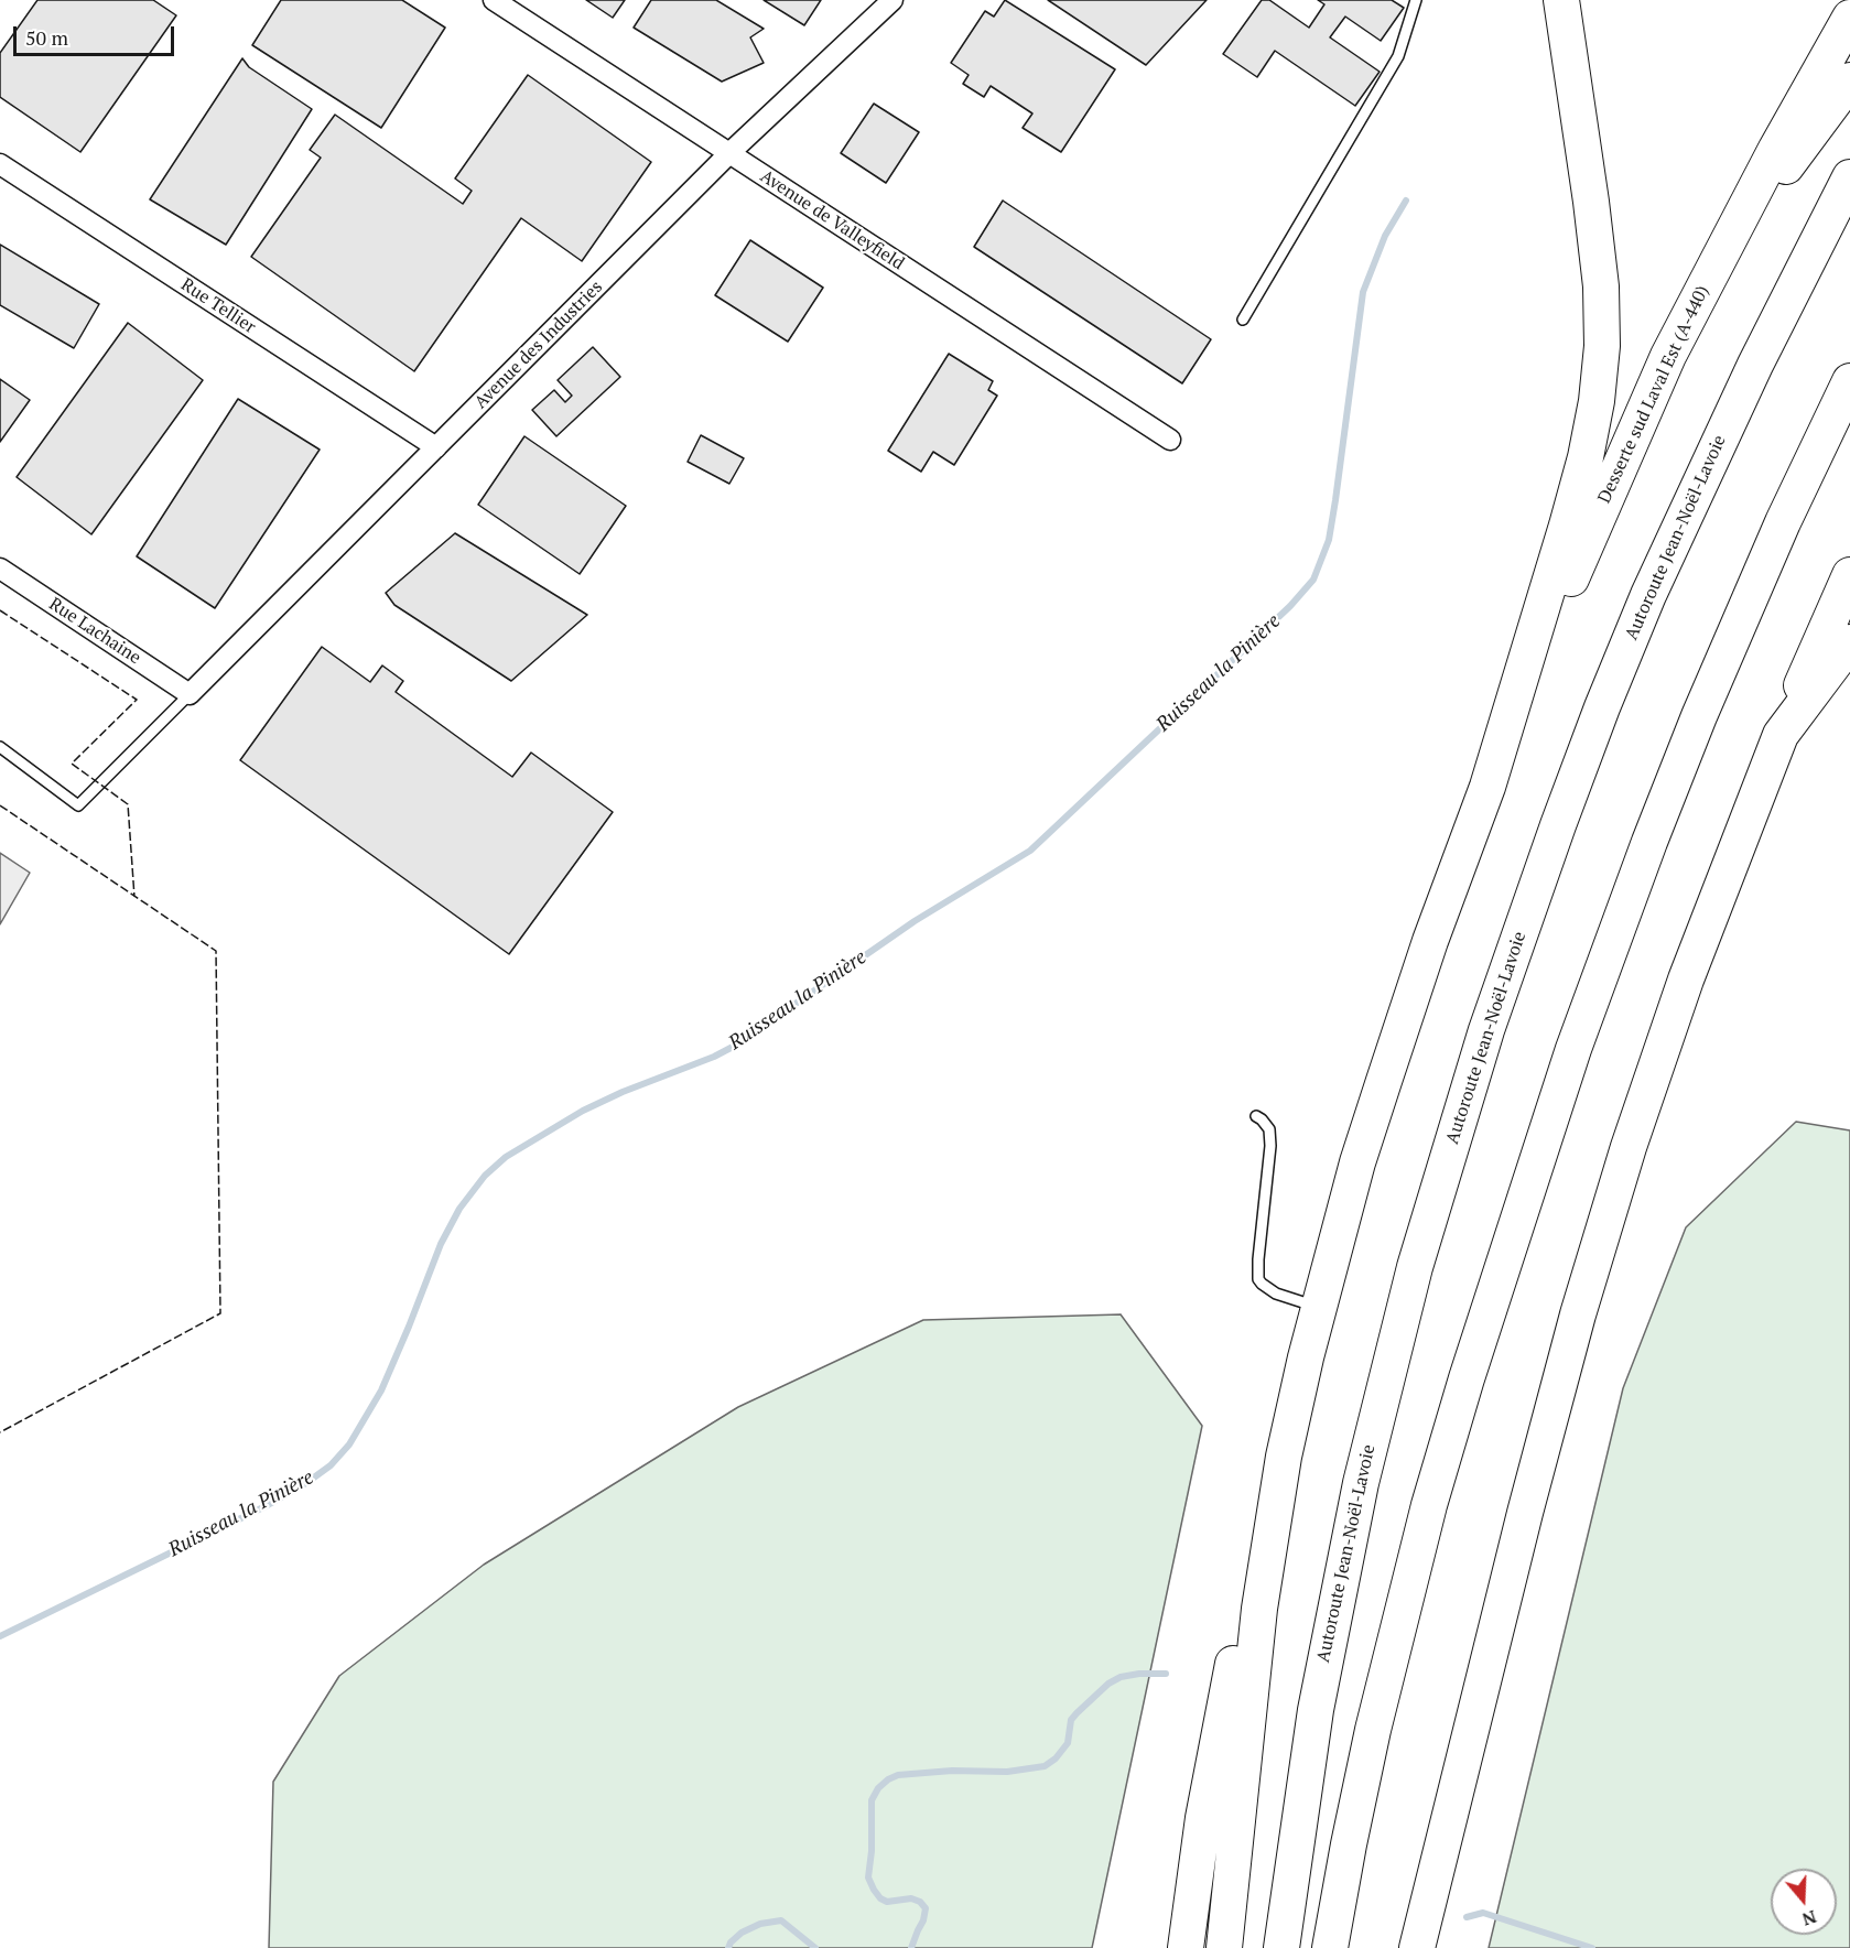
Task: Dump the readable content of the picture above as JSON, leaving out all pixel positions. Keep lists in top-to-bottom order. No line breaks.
{"streets":{"highway":["Desserte sud Laval Est (A-440)","Autoroute Jean-Noël-Lavoie"],"street":["Avenue de Valleyfield","Rue Tellier","Avenue des Industries","Rue Lachaine"]},"crossings":[["Avenue de Valleyfield","Avenue des Industries"],["Rue Tellier","Avenue des Industries"],["Avenue des Industries","Rue Lachaine"]],"water":["Ruisseau la Pinière"],"scale_bar":"50 m","north":"bottom"}
